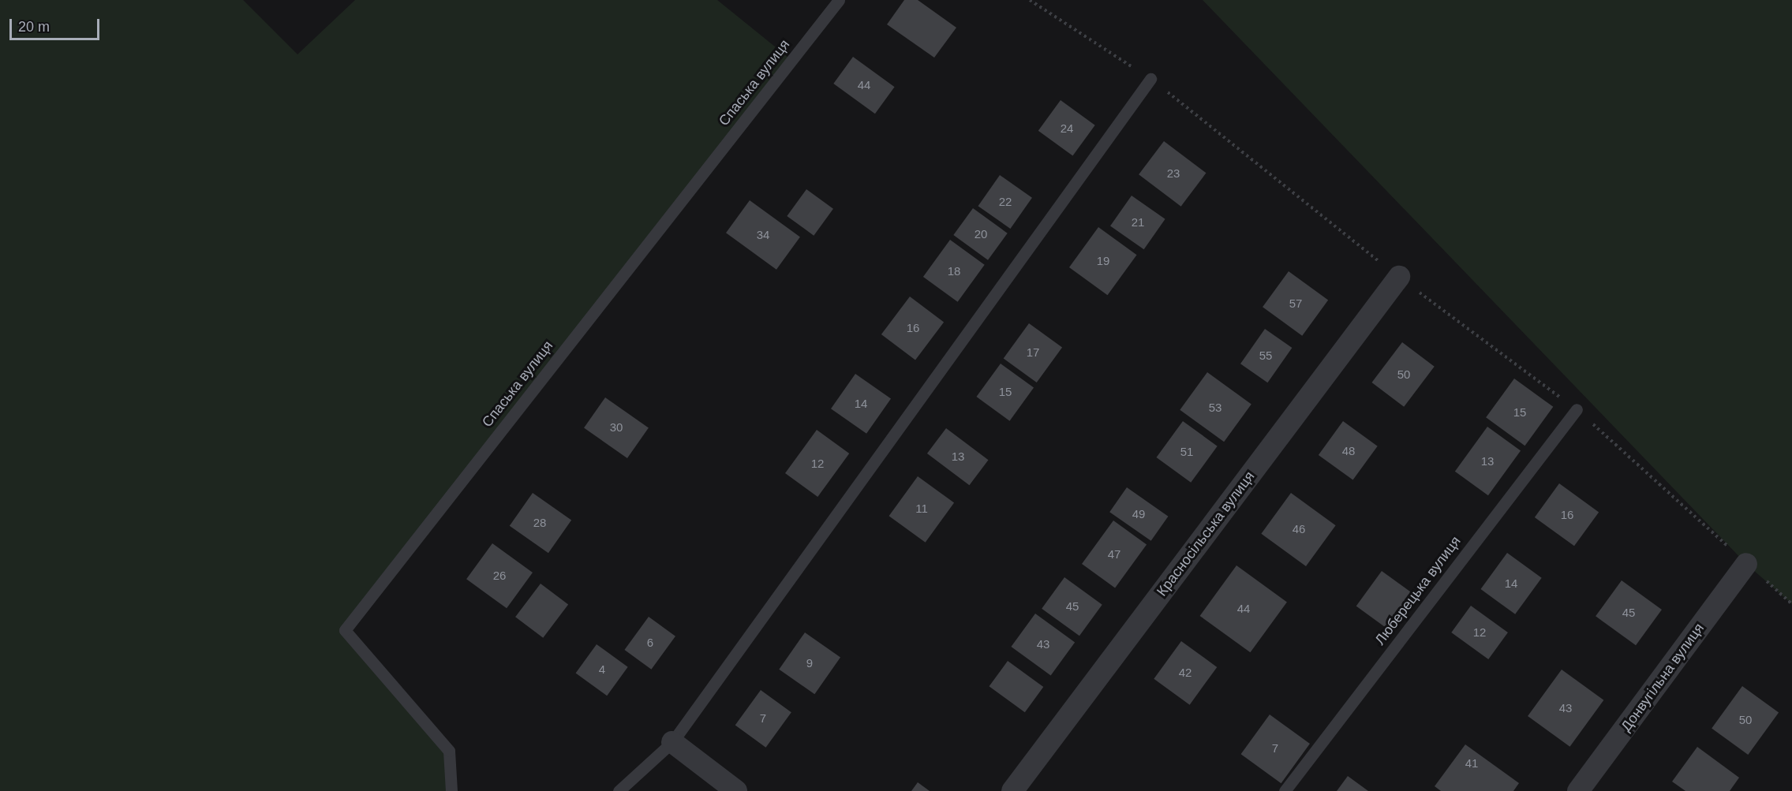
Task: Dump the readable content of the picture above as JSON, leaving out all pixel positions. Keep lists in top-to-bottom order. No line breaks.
{"streets":{"street":["Красносільська вулиця","Донвугільна вулиця"],"lane":["Спаська вулиця","Люберецька вулиця"]},"house_numbers":["44","24","23","22","21","20","34","19","18","57","16","17","55","50","15","14","53","15","30","48","51","13","13","12","11","49","16","28","46","47","26","14","45","44","45","12","6","43","9","4","42","43","7","50","7","41"],"scale_bar":"20 m"}
